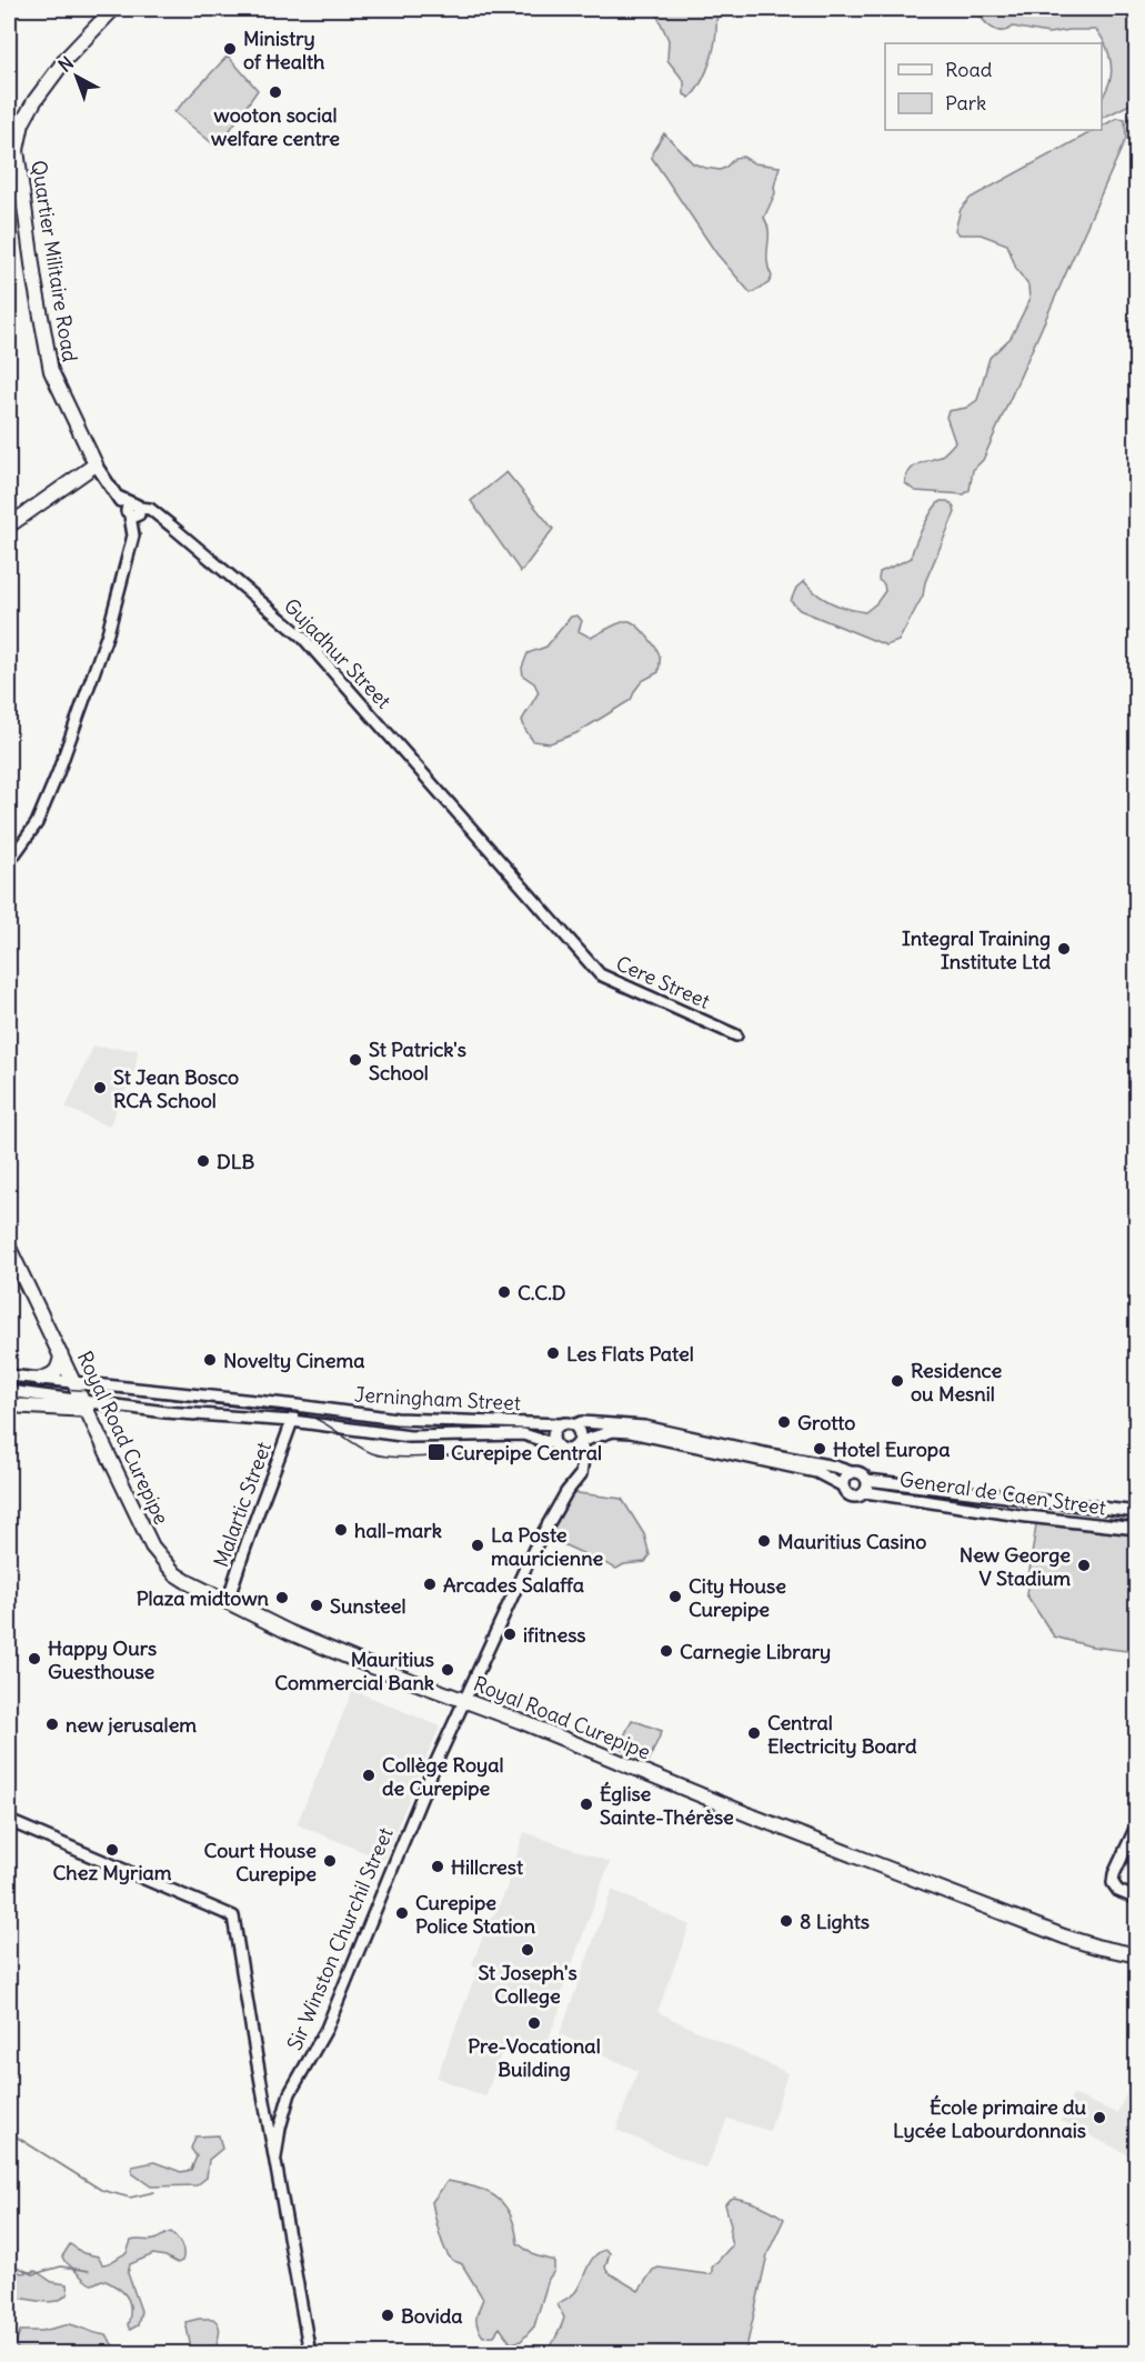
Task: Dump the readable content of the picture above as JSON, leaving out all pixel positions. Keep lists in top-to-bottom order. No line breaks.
{"streets":{"main road":["Quartier Militaire Road","Royal Road Curepipe"],"street":["Gujadhur Street","Cere Street","Jerningham Street","General de Caen Street","Malartic Street","Sir Winston Churchil Street"]},"crossings":[["Quartier Militaire Road","Gujadhur Street"],["Gujadhur Street","Cere Street"],["Jerningham Street","Royal Road Curepipe"],["Jerningham Street","Malartic Street"],["Royal Road Curepipe","Malartic Street"],["Royal Road Curepipe","Sir Winston Churchil Street"]],"places":{"other":["Ministry of Health","wooton social welfare centre","Integral Training Institute Ltd","St Patrick's School","St Jean Bosco RCA School","DLB","C.C.D","Les Flats Patel","Novelty Cinema","Residence ou Mesnil","Grotto","Hotel Europa","hall-mark","Mauritius Casino","La Poste mauricienne","New George V Stadium","Arcades Salaffa","City House Curepipe","Plaza midtown","Sunsteel","ifitness","Carnegie Library","Happy Ours Guesthouse","Mauritius Commercial Bank","new jerusalem","Central Electricity Board","Collège Royal de Curepipe","Église Sainte-Thérèse","Chez Myriam","Court House Curepipe","Hillcrest","Curepipe Police Station","8 Lights","St Joseph's College","Pre-Vocational Building","École primaire du Lycée Labourdonnais","Bovida"],"transit":["Curepipe Central"]},"legend":["Road","Park"],"north":"top left"}
